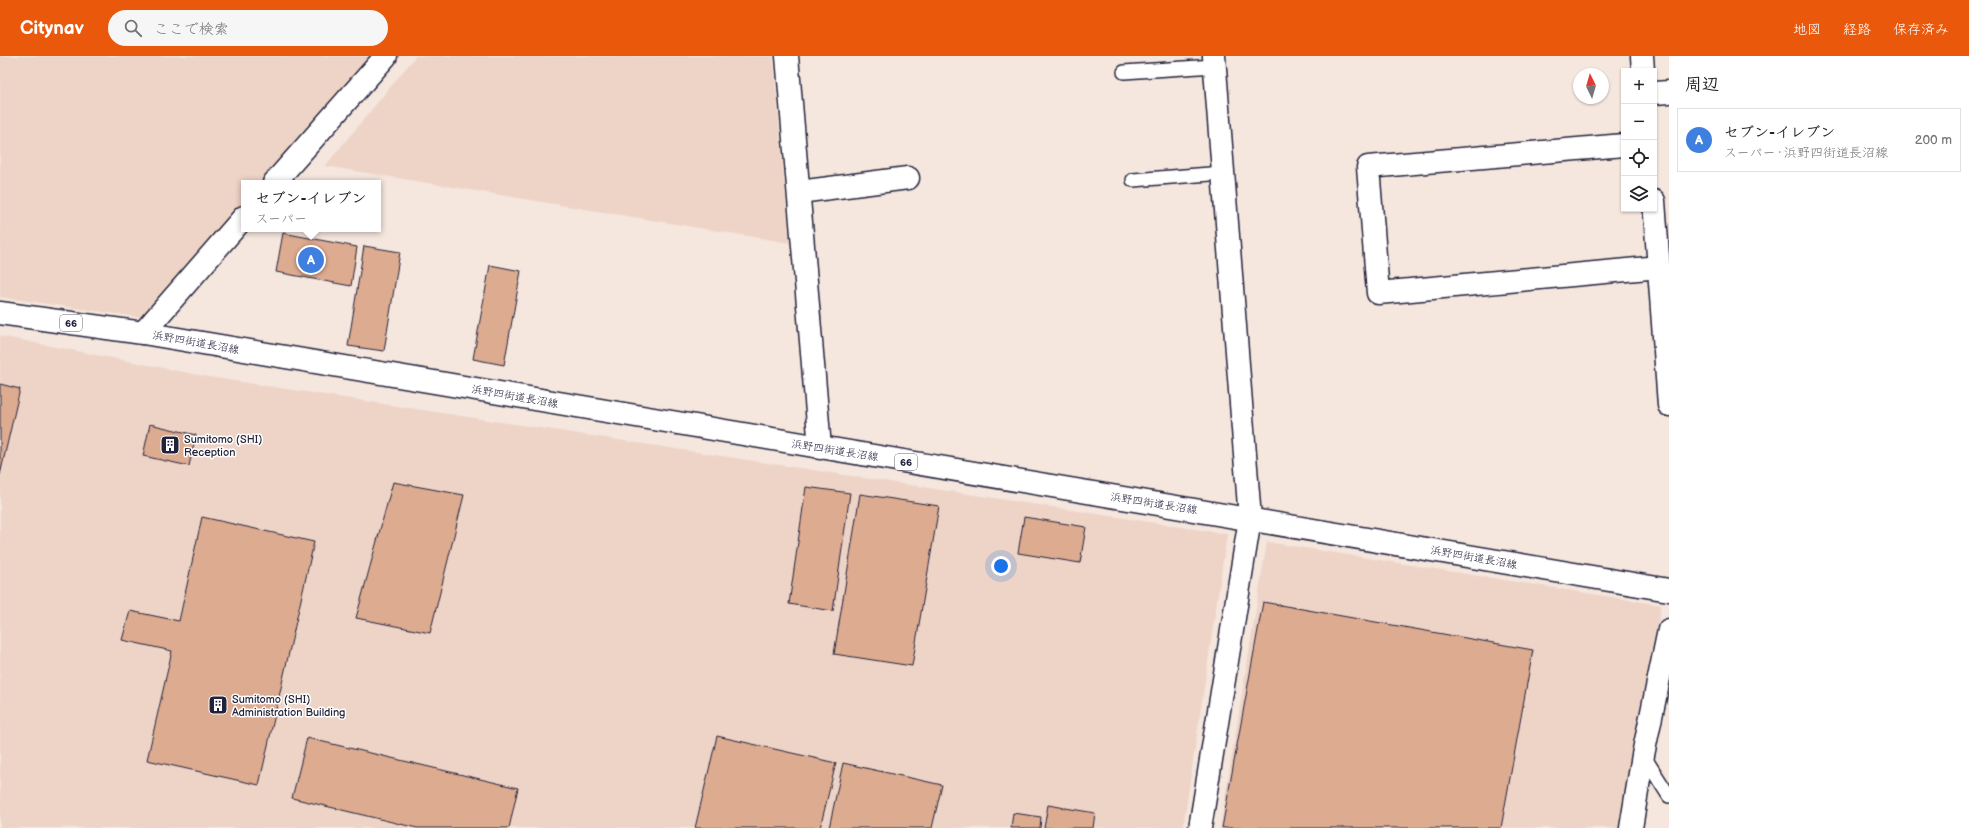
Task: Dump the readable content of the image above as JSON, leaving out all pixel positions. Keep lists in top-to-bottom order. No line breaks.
{"streets":{"street":["66","浜野四街道長沼線"]},"places":{"building":["Sumitomo (SHI) Reception","Sumitomo (SHI) Administration Building"]},"north":"top","page":{"header":"Citynav","search":"ここで検索","nav":["地図","経路","保存済み"],"heading":"周辺","map_buttons":["+","−"],"list":[{"mark":"A","name":"セブン-イレブン","note":"スーパー · 浜野四街道長沼線","value":"200 m"}],"popup":["セブン-イレブン","スーパー"],"pins":"A"}}
